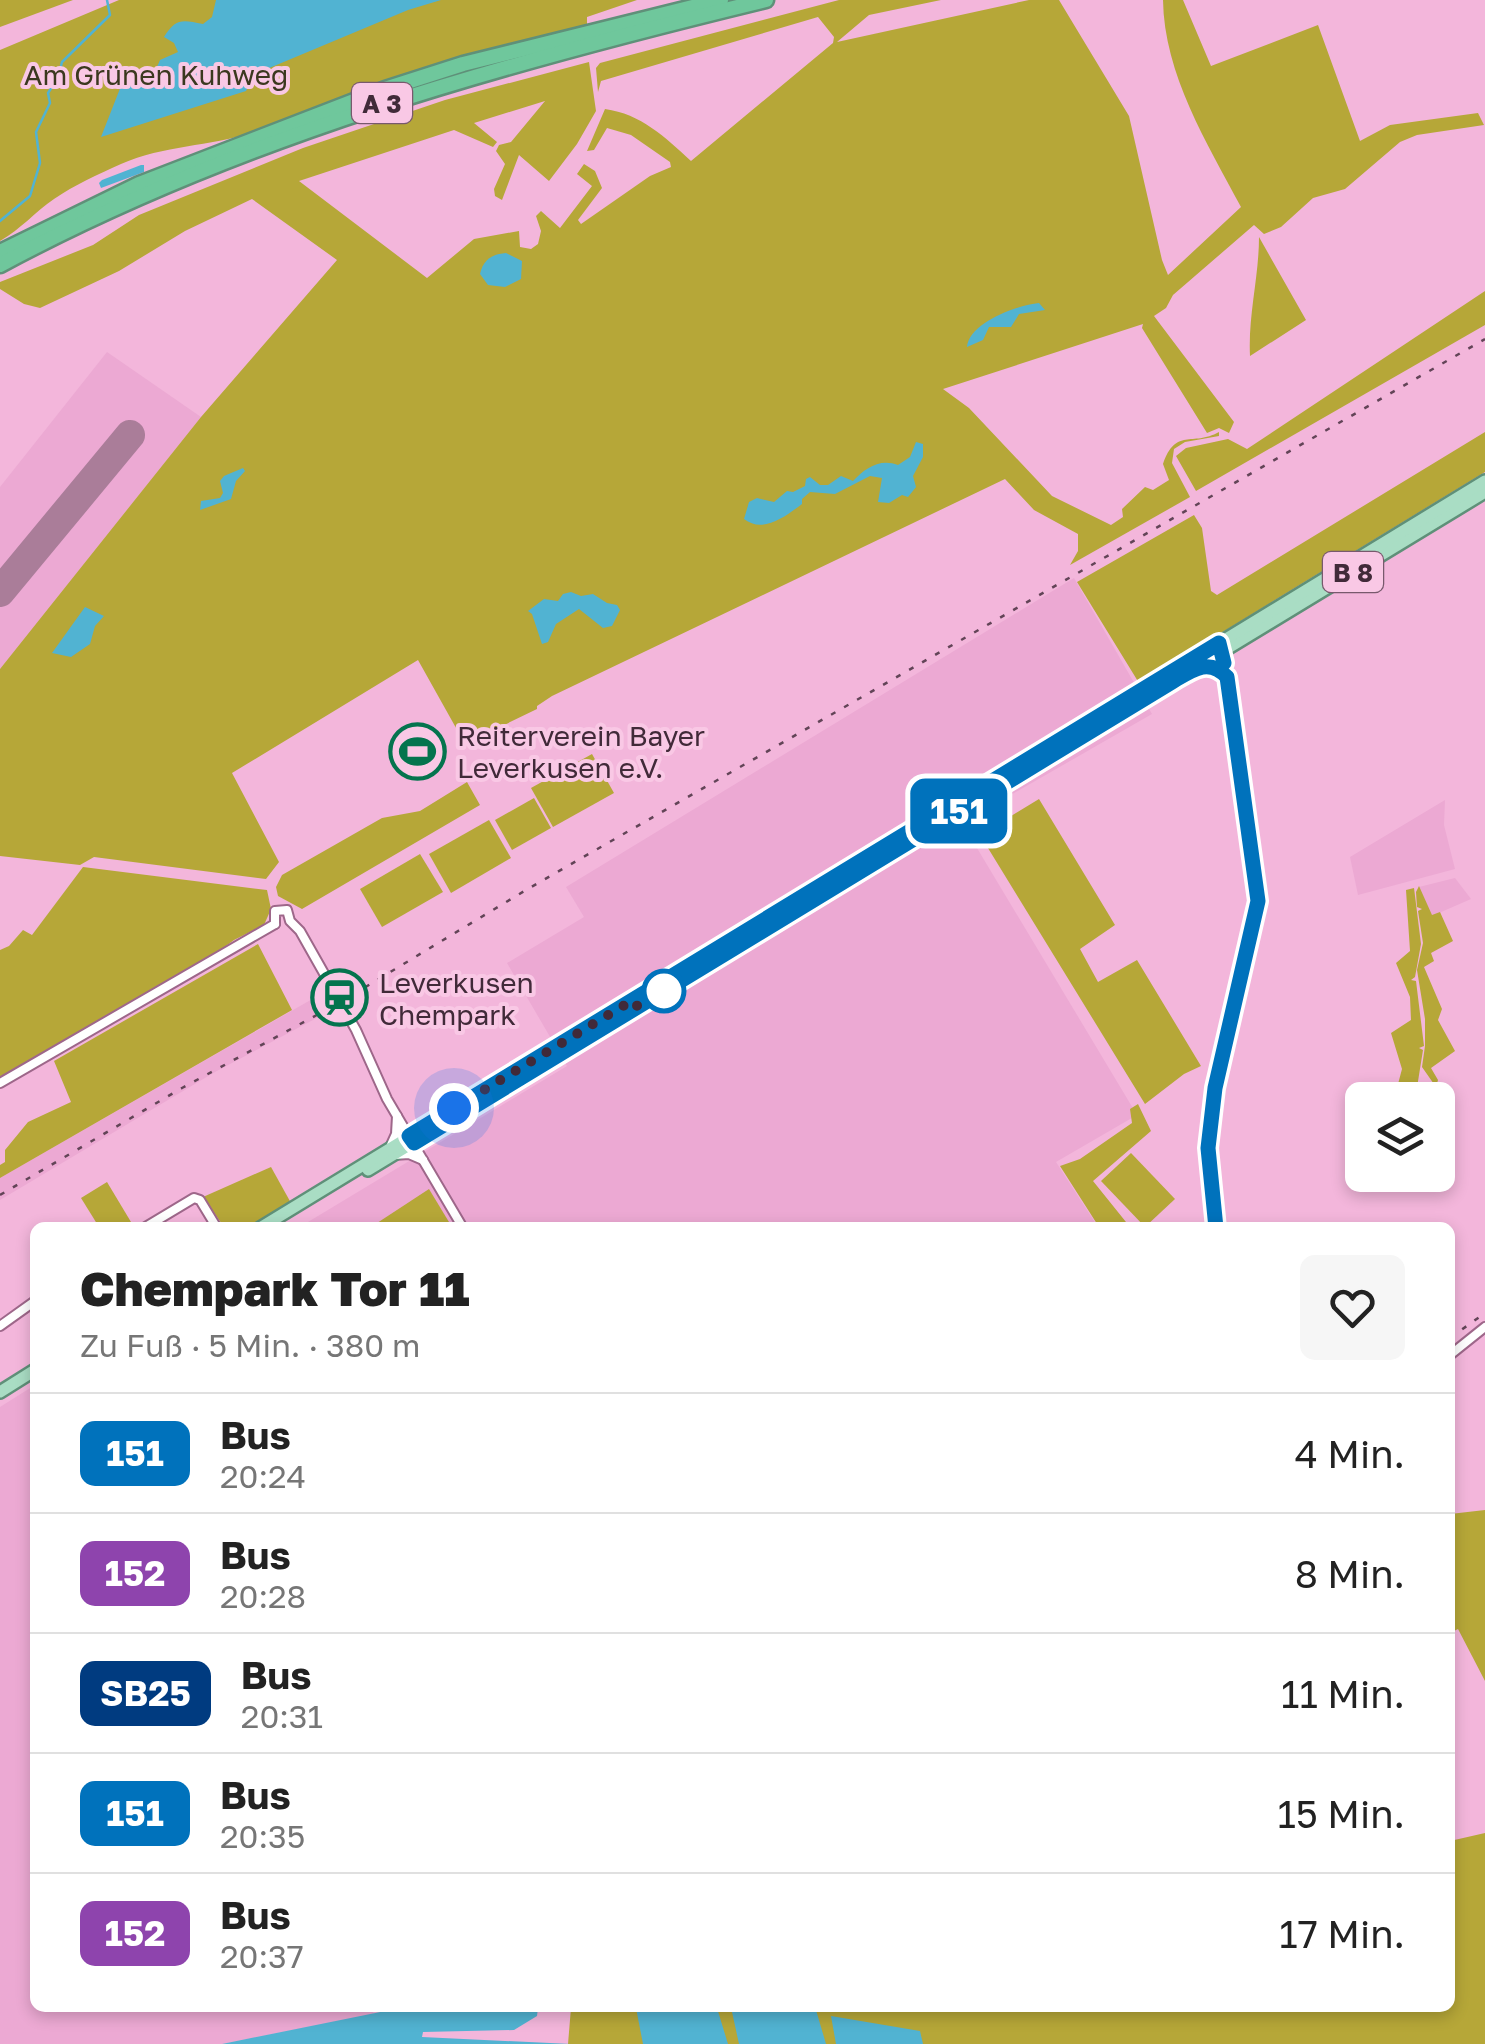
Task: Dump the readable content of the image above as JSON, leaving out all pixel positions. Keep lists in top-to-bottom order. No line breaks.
{"streets":{"highway":["A 3"],"main road":["B 8"]},"parks":["Am Grünen Kuhweg"],"places":{"sports":["Reiterverein Bayer Leverkusen e.V."],"station":["Leverkusen Chempark"]},"lines":["bus line 151"],"page":{"on_map":"151","heading":["Chempark Tor 11","Zu Fuß · 5 Min. · 380 m"],"list":[{"mark":"151","name":"Bus","note":"20:24","value":"4 Min."},{"mark":"152","name":"Bus","note":"20:28","value":"8 Min."},{"mark":"SB25","name":"Bus","note":"20:31","value":"11 Min."},{"mark":"151","name":"Bus","note":"20:35","value":"15 Min."},{"mark":"152","name":"Bus","note":"20:37","value":"17 Min."}]}}
